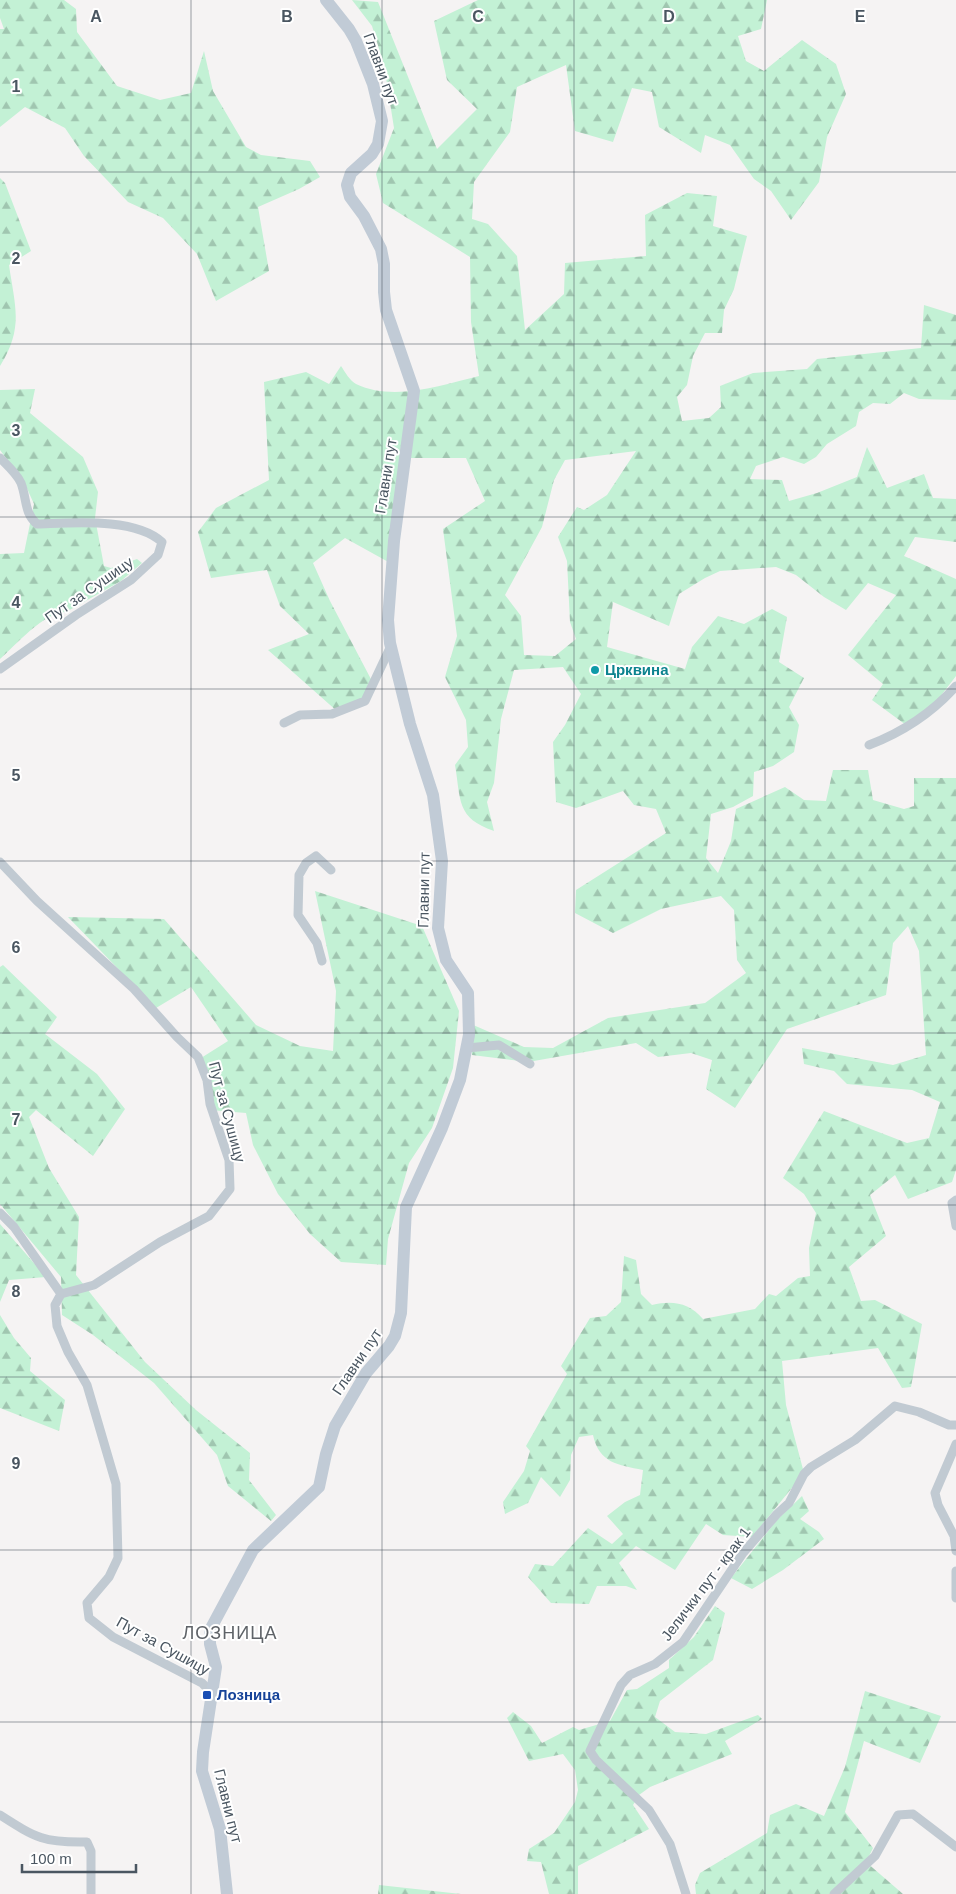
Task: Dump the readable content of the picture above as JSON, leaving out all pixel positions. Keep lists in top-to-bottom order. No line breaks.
{"streets":{"street":["Главни пут","Пут за Сушицу","Јелички пут - крак 1"]},"crossings":[["Главни пут","Пут за Сушицу"]],"districts":["ЛОЗНИЦА"],"places":{"other":["Црквина"],"transit":["Лозница"]},"scale_bar":"100 m","grid":{"columns":["A","B","C","D","E"],"rows":["1","2","3","4","5","6","7","8","9"]}}
